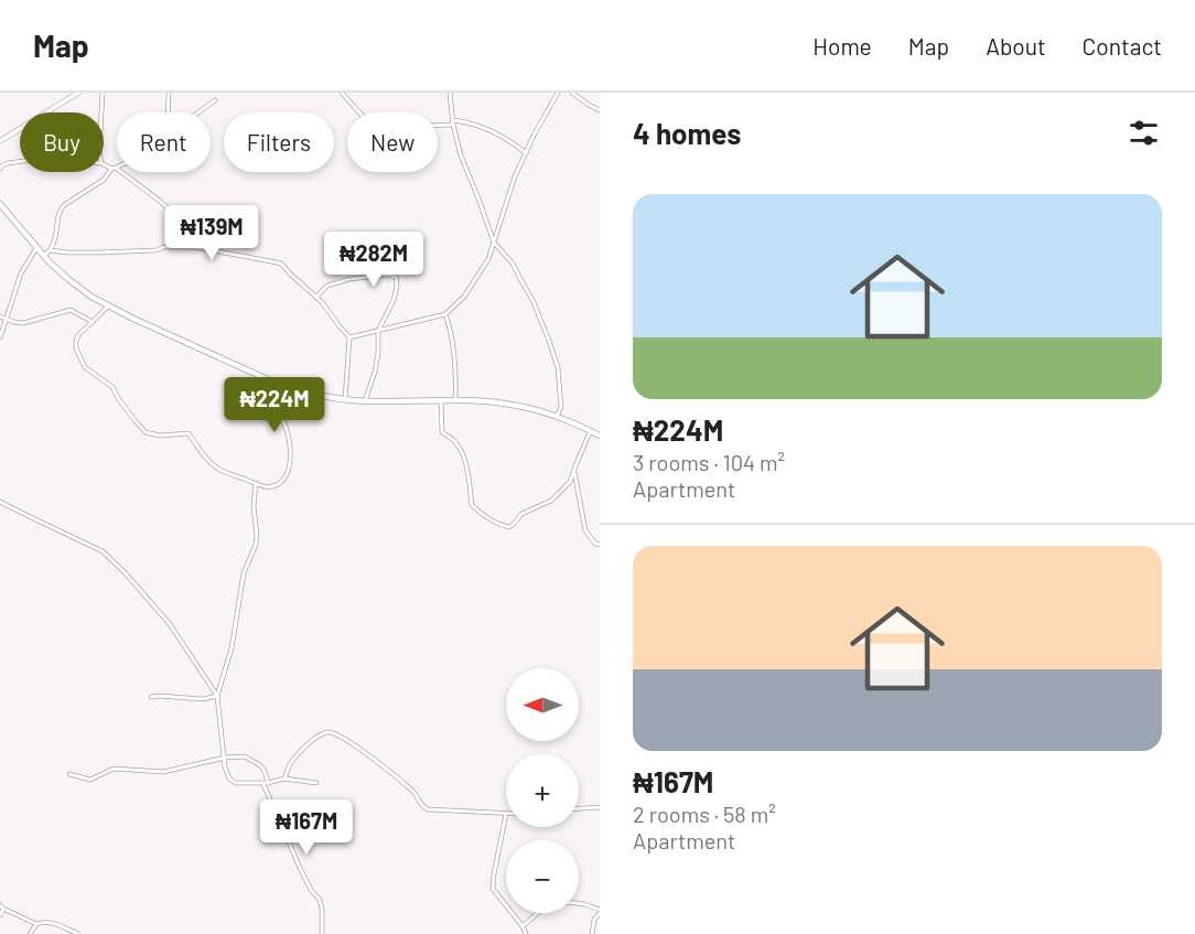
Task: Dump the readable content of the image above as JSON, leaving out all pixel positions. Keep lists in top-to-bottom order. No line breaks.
{"north":"left","page":{"header":"Map","nav":["Home","Map","About","Contact"],"heading":"4 homes","chip":["Buy","Rent","Filters","New"],"list":[{"name":"₦224M","note":"3 rooms · 104 m² · Apartment"},{"name":"₦167M","note":"2 rooms · 58 m² · Apartment"}],"price":["₦139M","₦282M","₦224M","₦167M"],"map_buttons":["+","−"]}}
